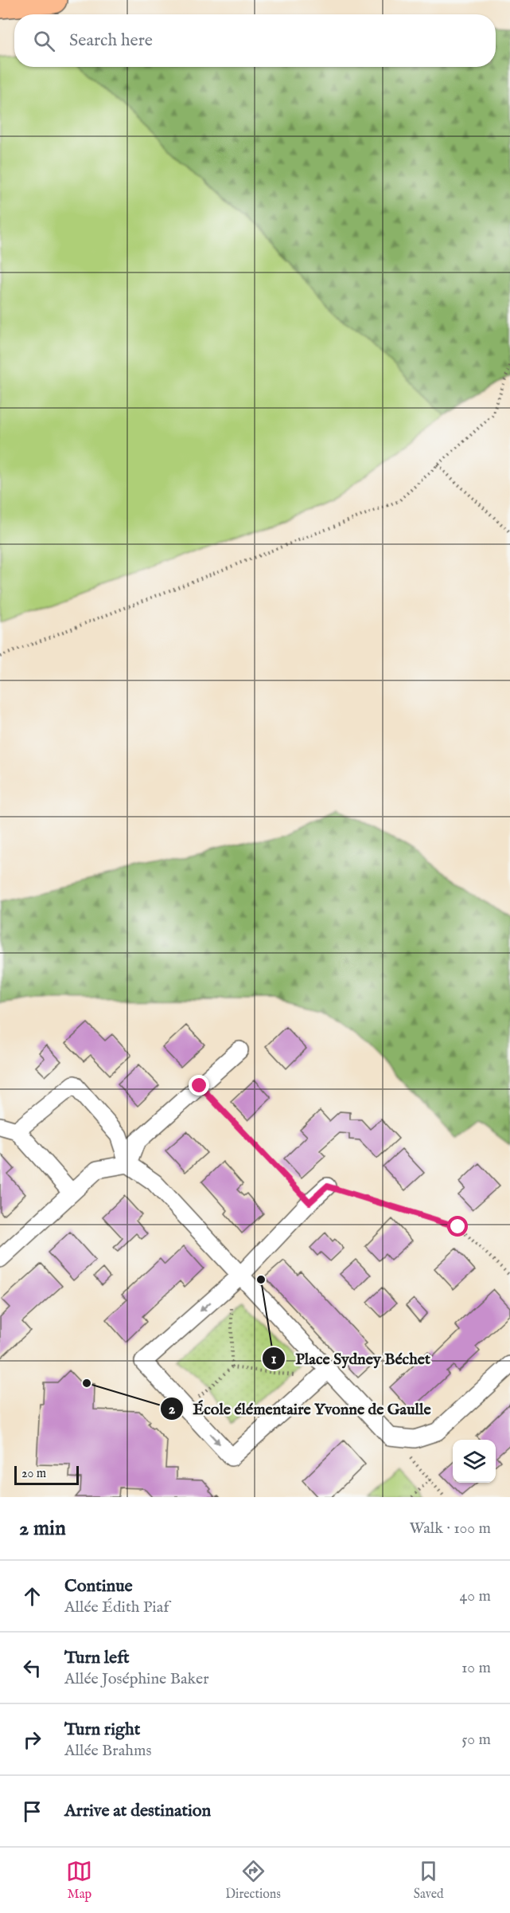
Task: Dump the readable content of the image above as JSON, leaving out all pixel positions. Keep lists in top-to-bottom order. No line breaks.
{"places":["Place Sydney Béchet","École élémentaire Yvonne de Gaulle"],"scale_bar":"20 m","page":{"search":"Search here","scale":"20 m","heading":["2 min","Walk · 100 m"],"list":[["Continue","Allée Édith Piaf","40 m"],["Turn left","Allée Joséphine Baker","10 m"],["Turn right","Allée Brahms","50 m"],"Arrive at destination"],"nav":["Map","Directions","Saved"]}}
